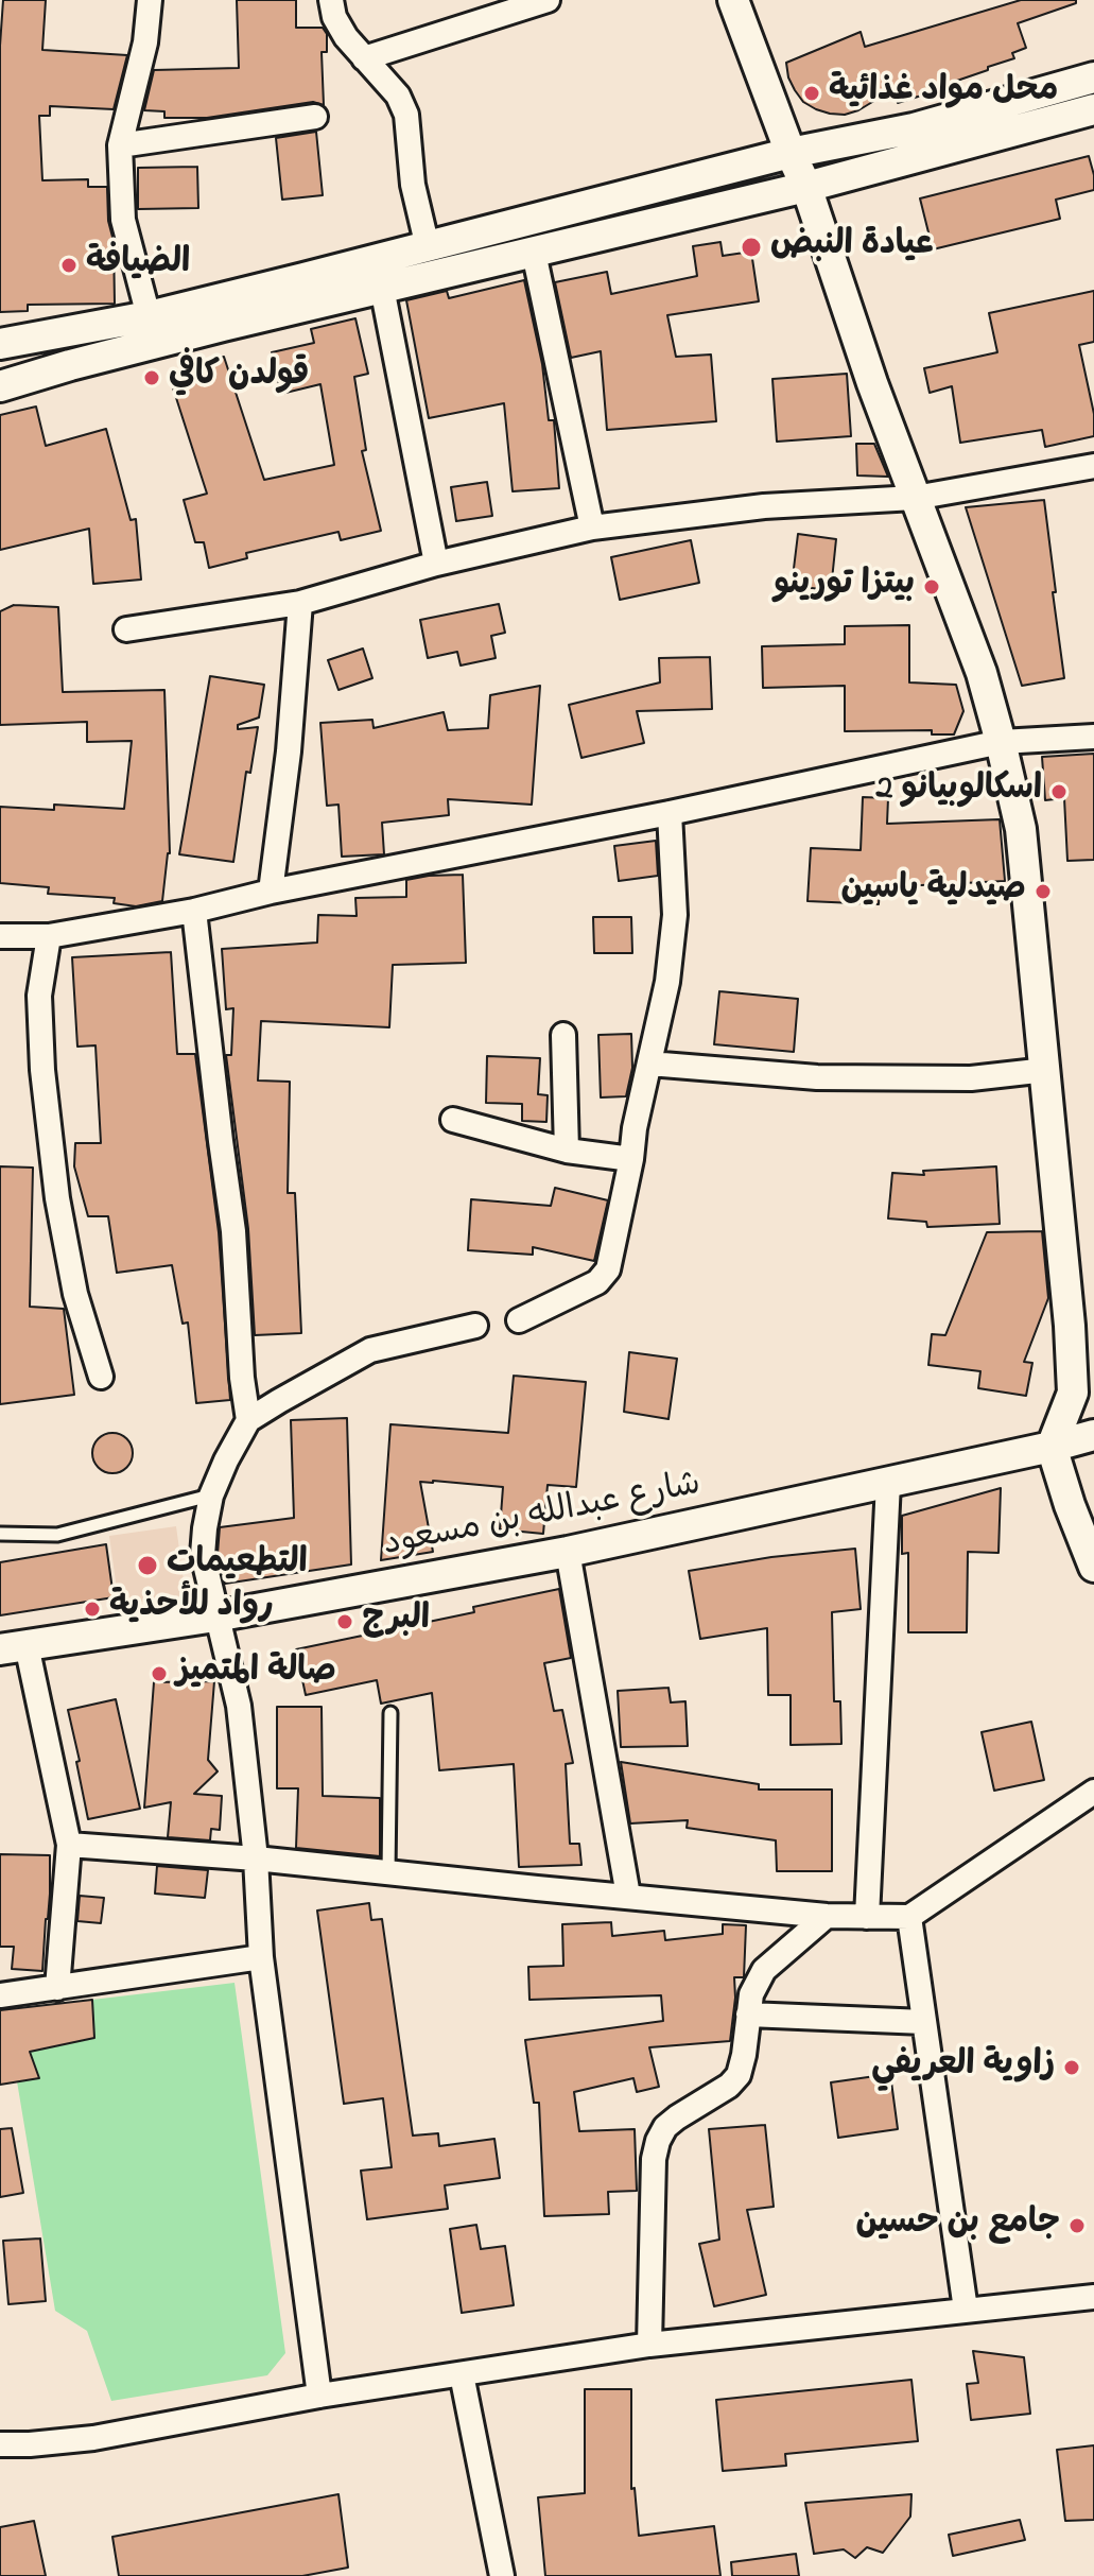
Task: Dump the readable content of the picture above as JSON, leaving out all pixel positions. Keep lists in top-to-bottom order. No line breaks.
{"streets":{"street":["شارع عبدالله بن مسعود"]},"places":["محل مواد غذائية","عيادة النبض","الضيافة","قولدن كافي","بيتزا تورينو","اسكالوبيانو 2","صيدلية ياسين","التطعيمات","رواد للأحذية","البرج","صالة المتميز","زاوية العريفي","جامع بن حسين"]}
